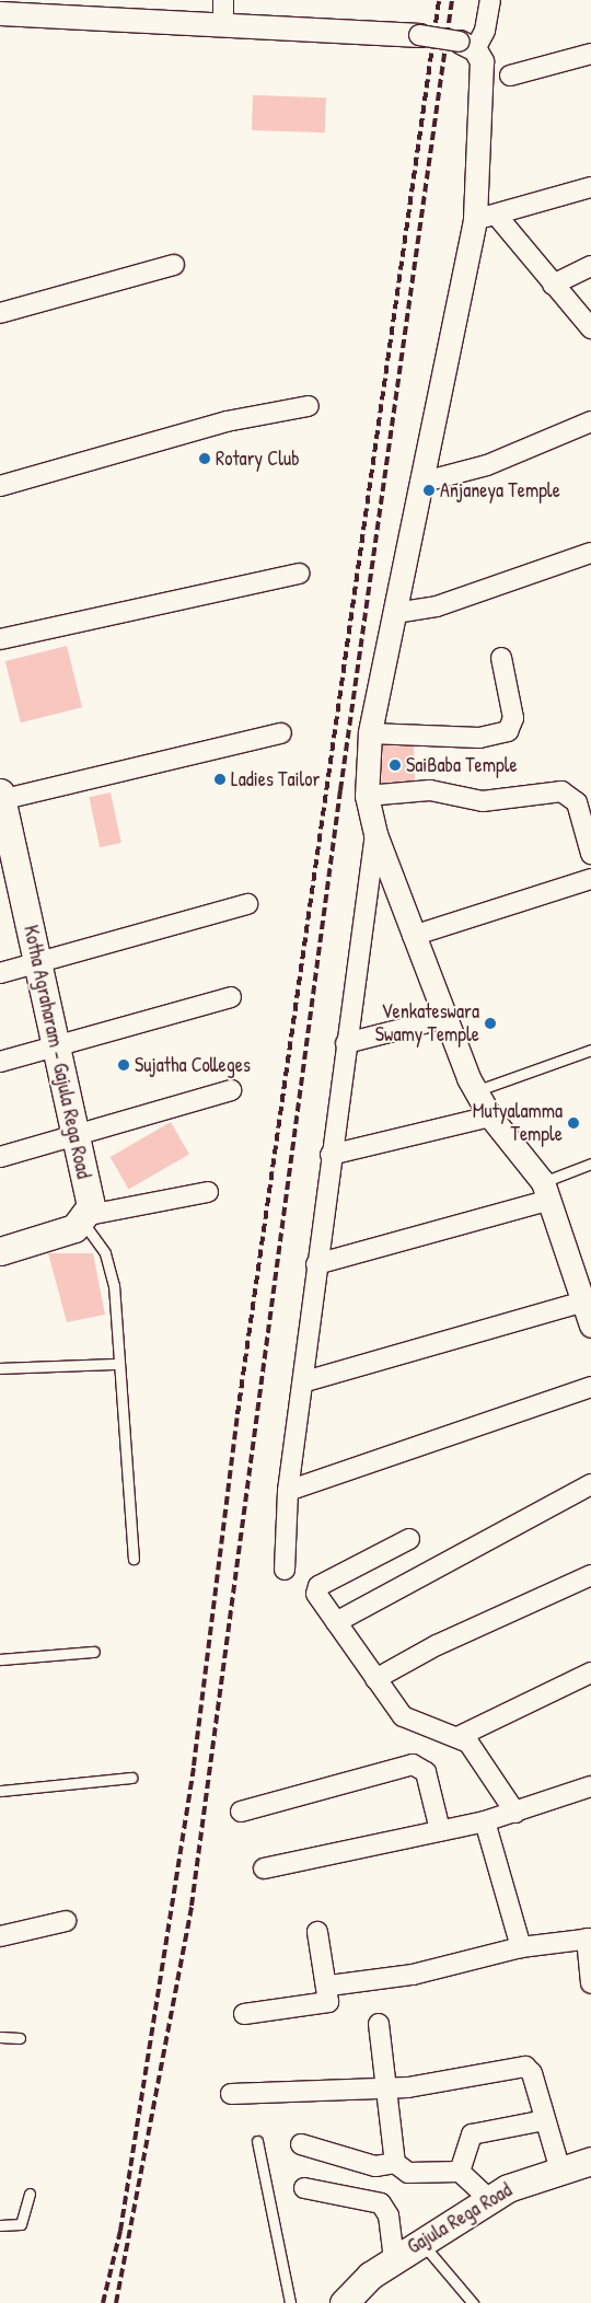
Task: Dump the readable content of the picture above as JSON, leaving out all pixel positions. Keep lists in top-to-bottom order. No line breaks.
{"streets":{"main road":["Kotha Agraharam - Gajula Rega Road","Gajula Rega Road"]},"places":["Rotary Club","Anjaneya Temple","SaiBaba Temple","Ladies Tailor","Venkateswara Swamy Temple","Sujatha Colleges","Mutyalamma Temple"]}
